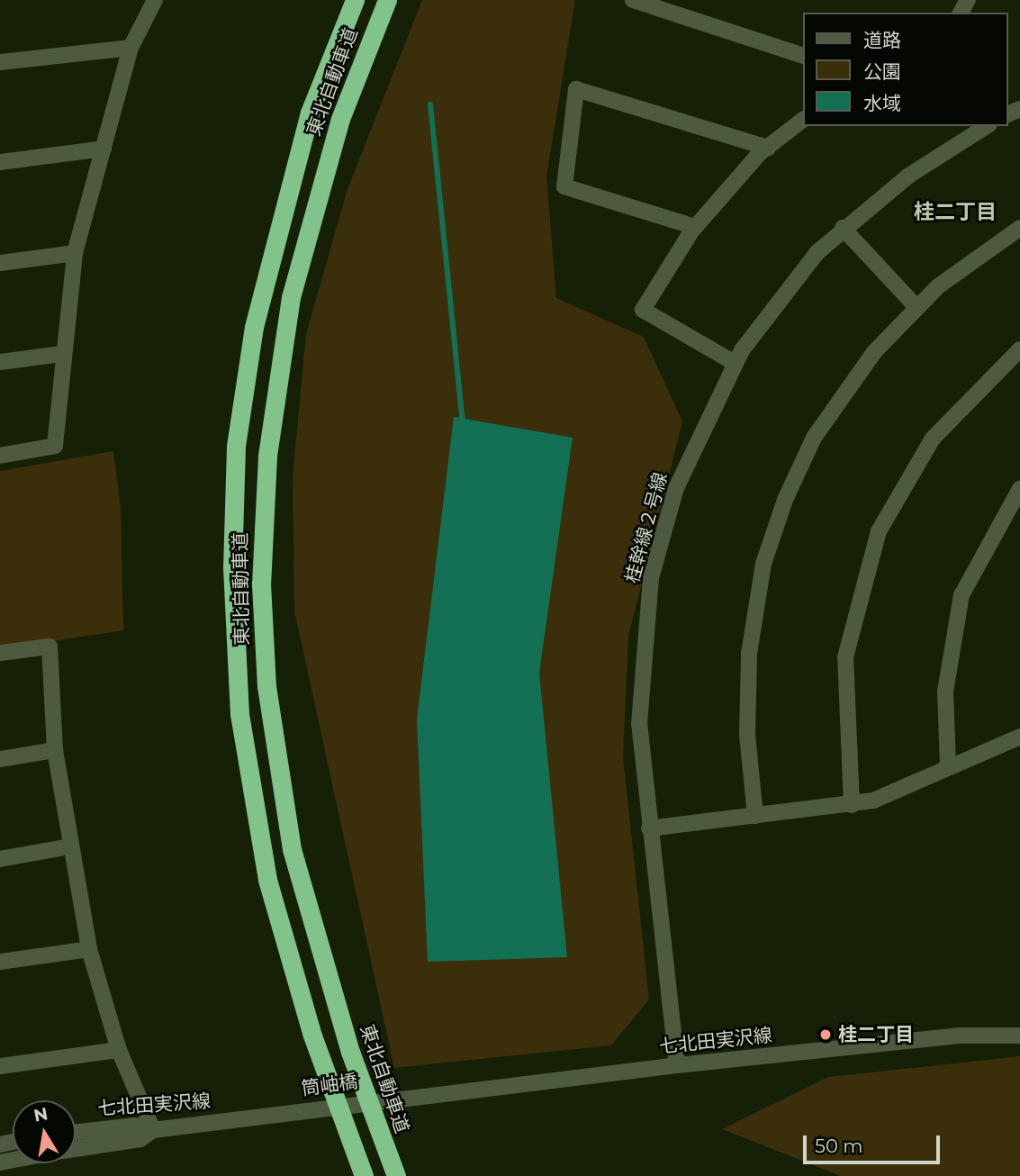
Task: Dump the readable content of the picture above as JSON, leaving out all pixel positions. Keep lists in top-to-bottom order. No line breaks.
{"streets":{"highway":["東北自動車道"],"street":["桂幹線２号線","七北田実沢線","筒岫橋"]},"crossings":[["桂幹線２号線","七北田実沢線"],["七北田実沢線","筒岫橋"]],"districts":["桂二丁目"],"places":["桂二丁目"],"legend":["道路","公園","水域"],"scale_bar":"50 m","north":"top"}
